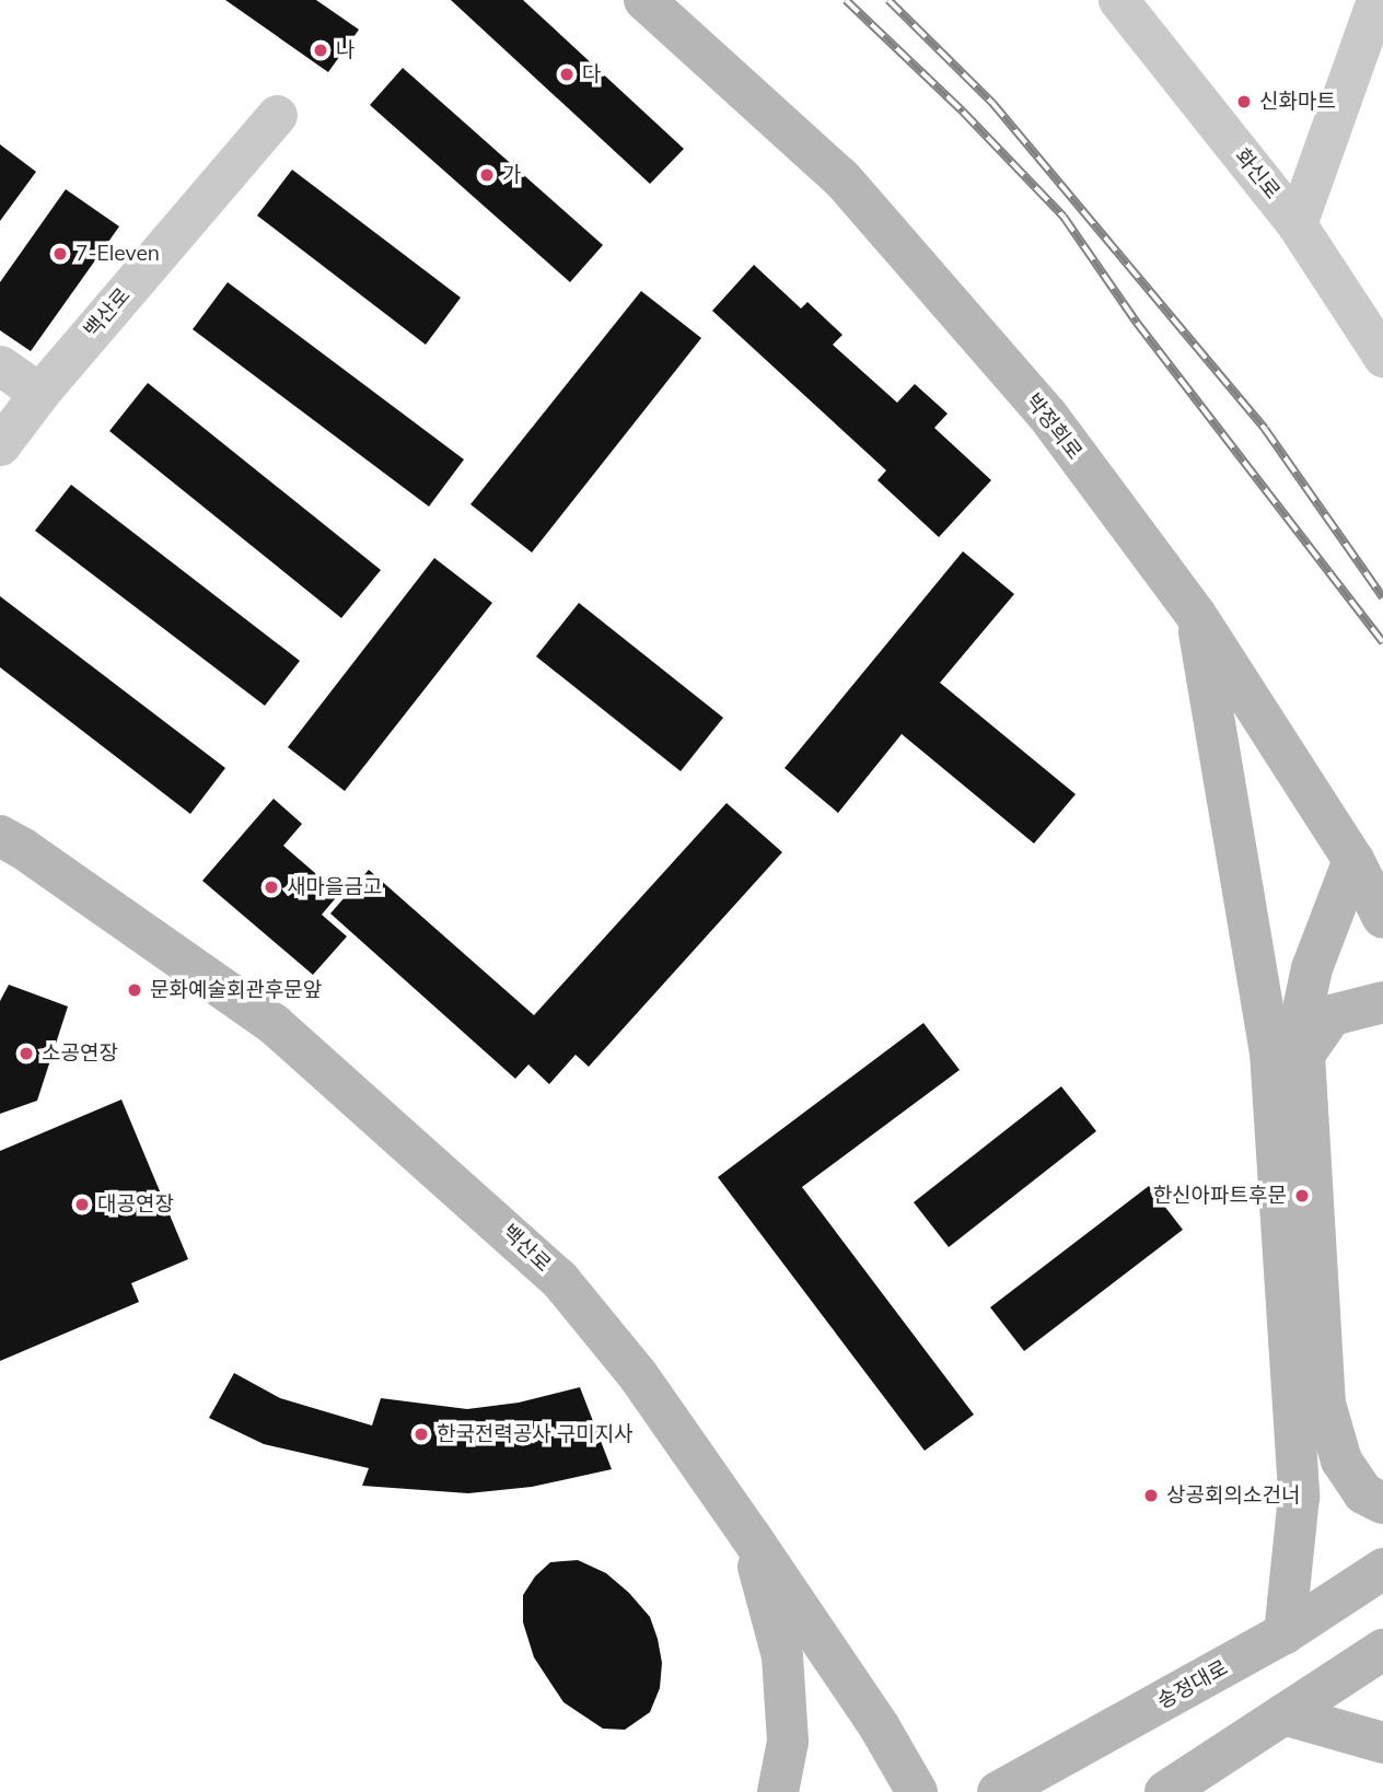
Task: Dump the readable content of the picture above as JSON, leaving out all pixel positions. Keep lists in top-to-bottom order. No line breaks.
{"streets":{"street":["화신로","백산로","박정희로","송정대로"]},"places":["나","다","신화마트","가","7-Eleven","새마을금고","문화예술회관후문앞","소공연장","한신아파트후문","대공연장","한국전력공사 구미지사","상공회의소건너"]}
